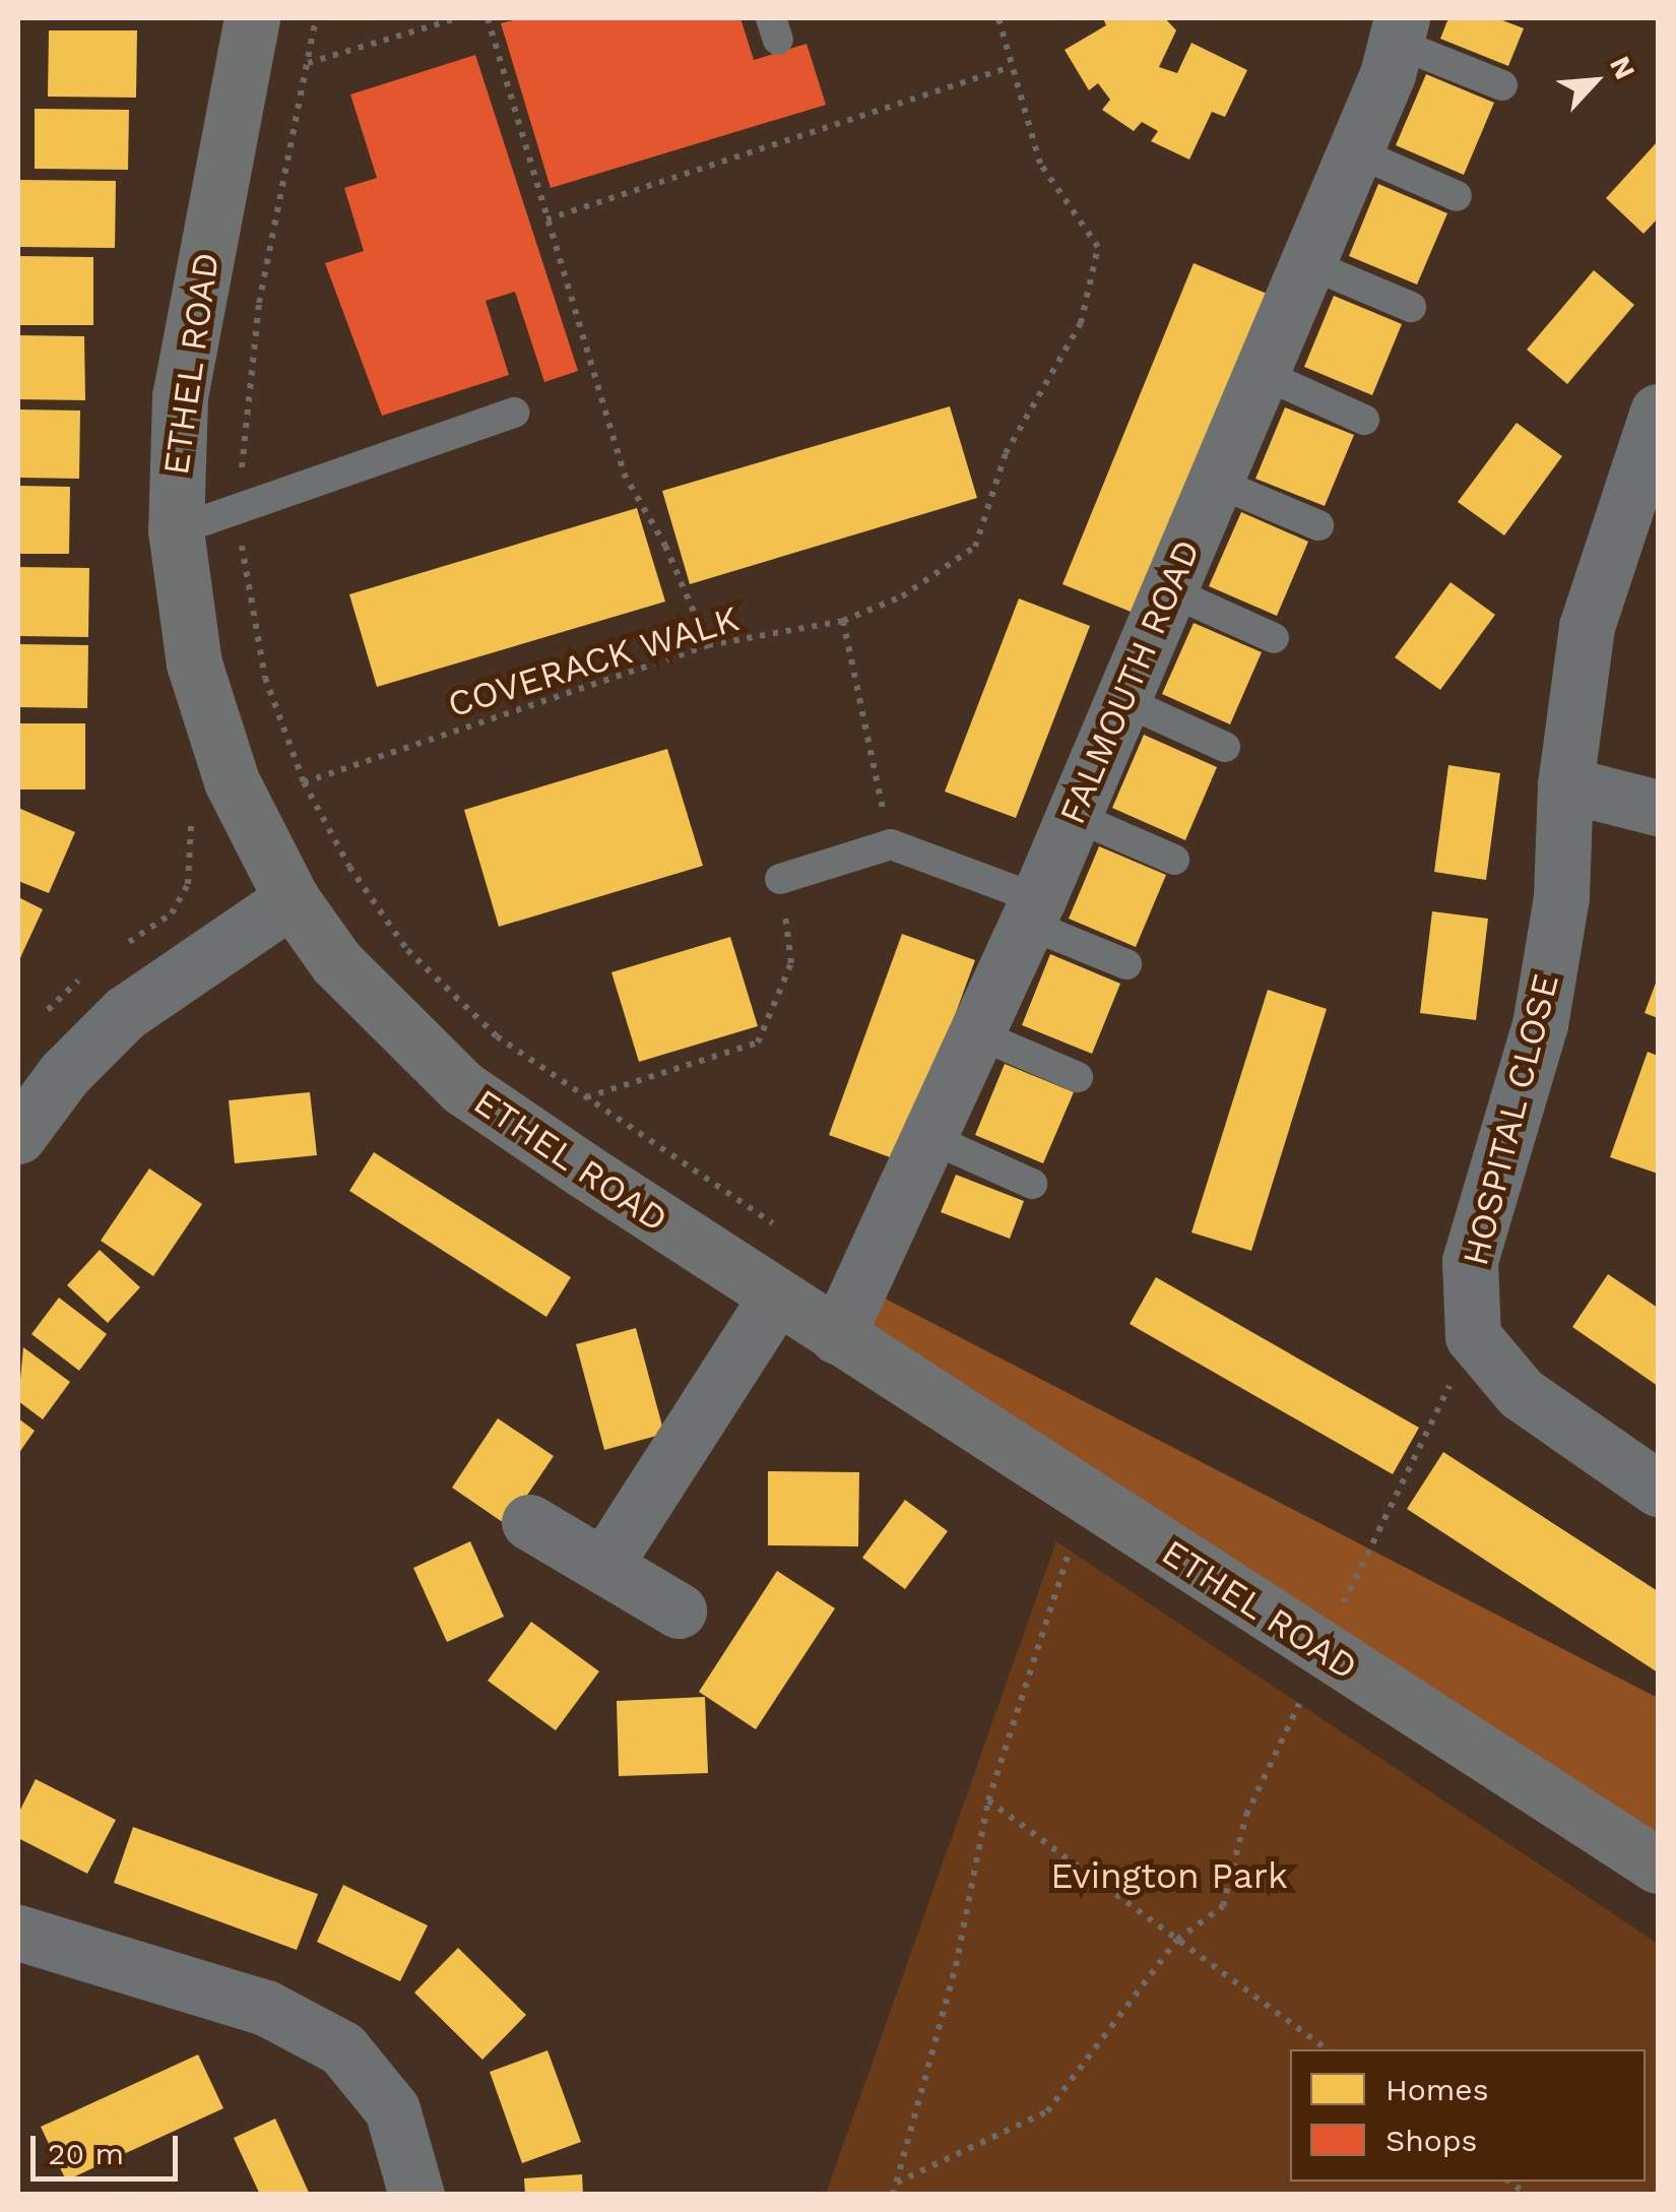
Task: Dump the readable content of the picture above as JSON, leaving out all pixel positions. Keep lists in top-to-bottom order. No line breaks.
{"streets":{"street":["ETHEL ROAD","FALMOUTH ROAD","HOSPITAL CLOSE"],"path":["COVERACK WALK"]},"crossings":[["ETHEL ROAD","FALMOUTH ROAD"]],"parks":["Evington Park"],"legend":["Homes","Shops"],"scale_bar":"20 m","north":"top right"}
